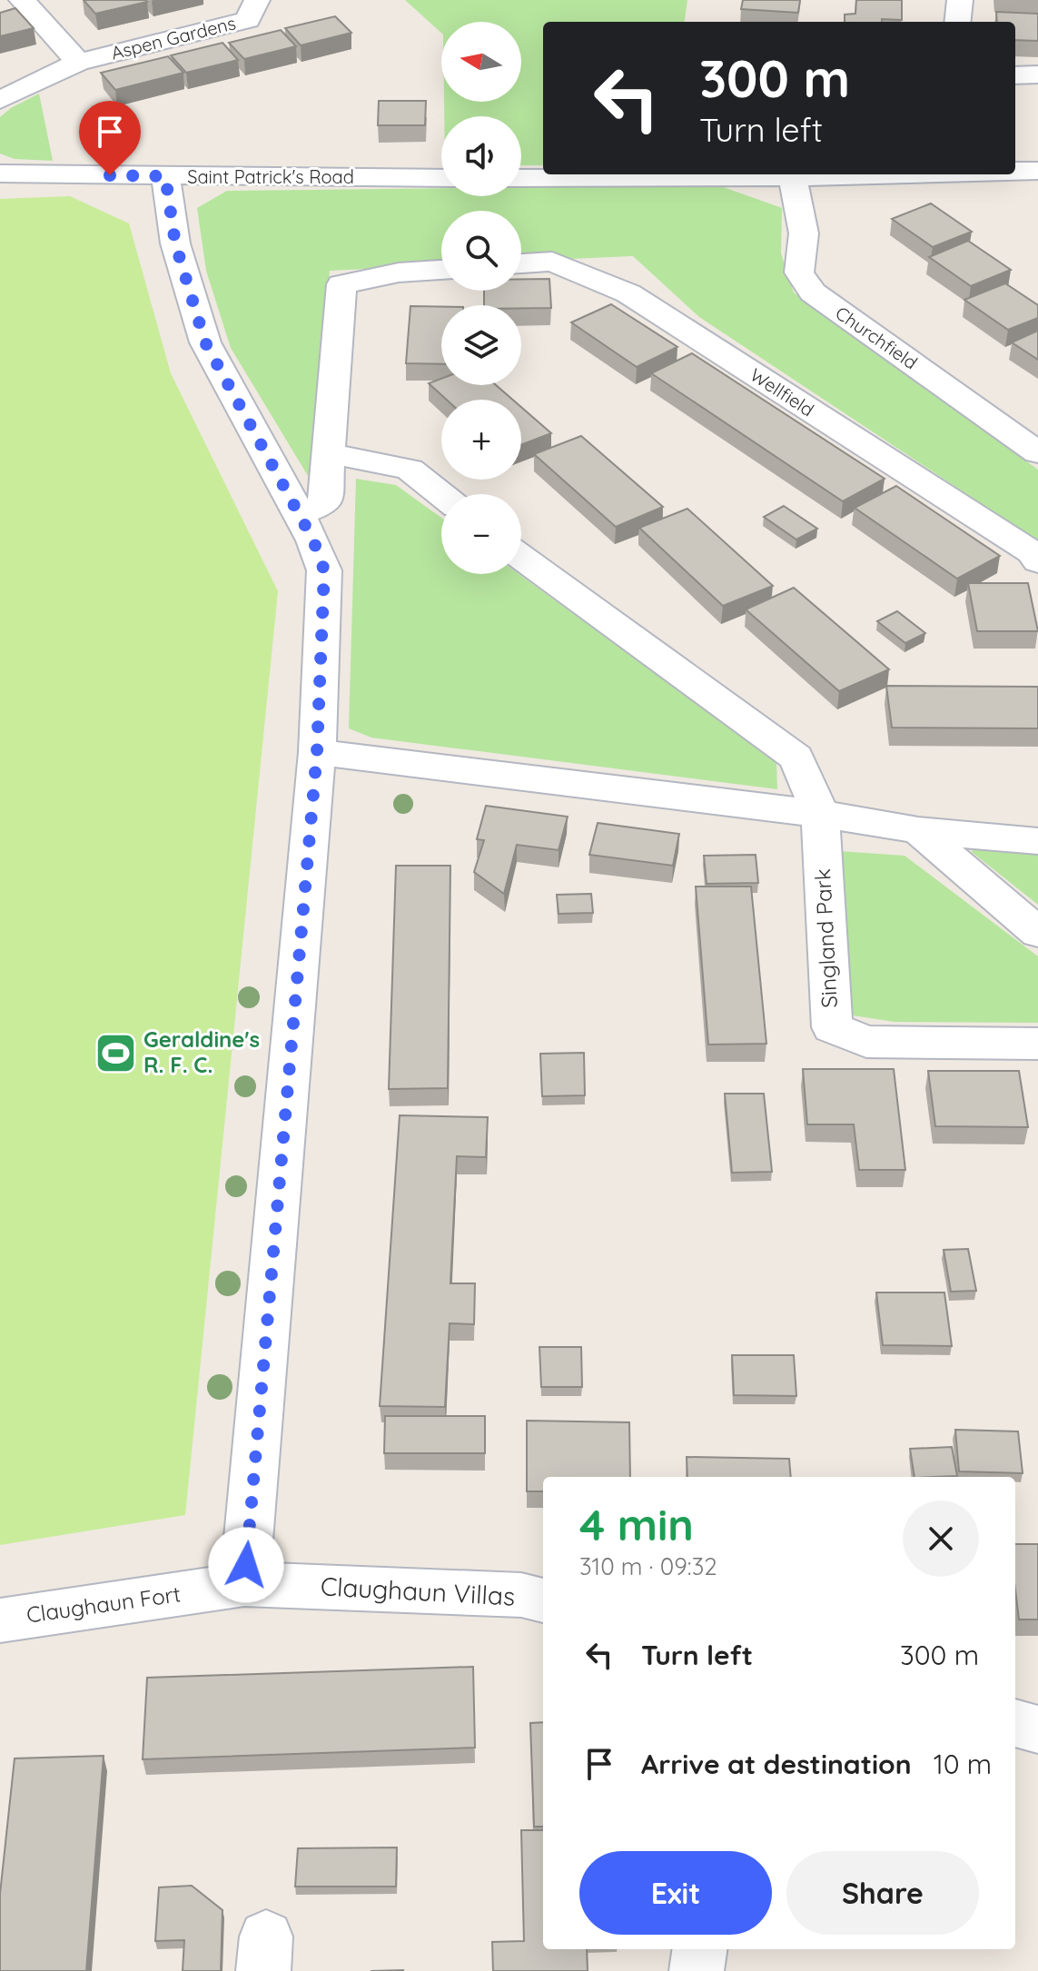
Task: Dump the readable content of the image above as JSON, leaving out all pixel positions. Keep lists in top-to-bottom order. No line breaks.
{"streets":{"street":["Aspen Gardens","Saint Patrick's Road","Churchfield","Wellfield","Singland Park","Claughaun Villas","Claughaun Fort"]},"crossings":[["Claughaun Villas","Claughaun Fort"]],"places":{"sports":["Geraldine's R. F. C."]},"north":"left","page":{"map_buttons":["+","−"],"turn":["300 m","Turn left"],"heading":["4 min","310 m · 09:32"],"list":[{"name":"Turn left","value":"300 m"},{"name":"Arrive at destination","value":"10 m"}],"buttons":["Exit","Share"]}}
